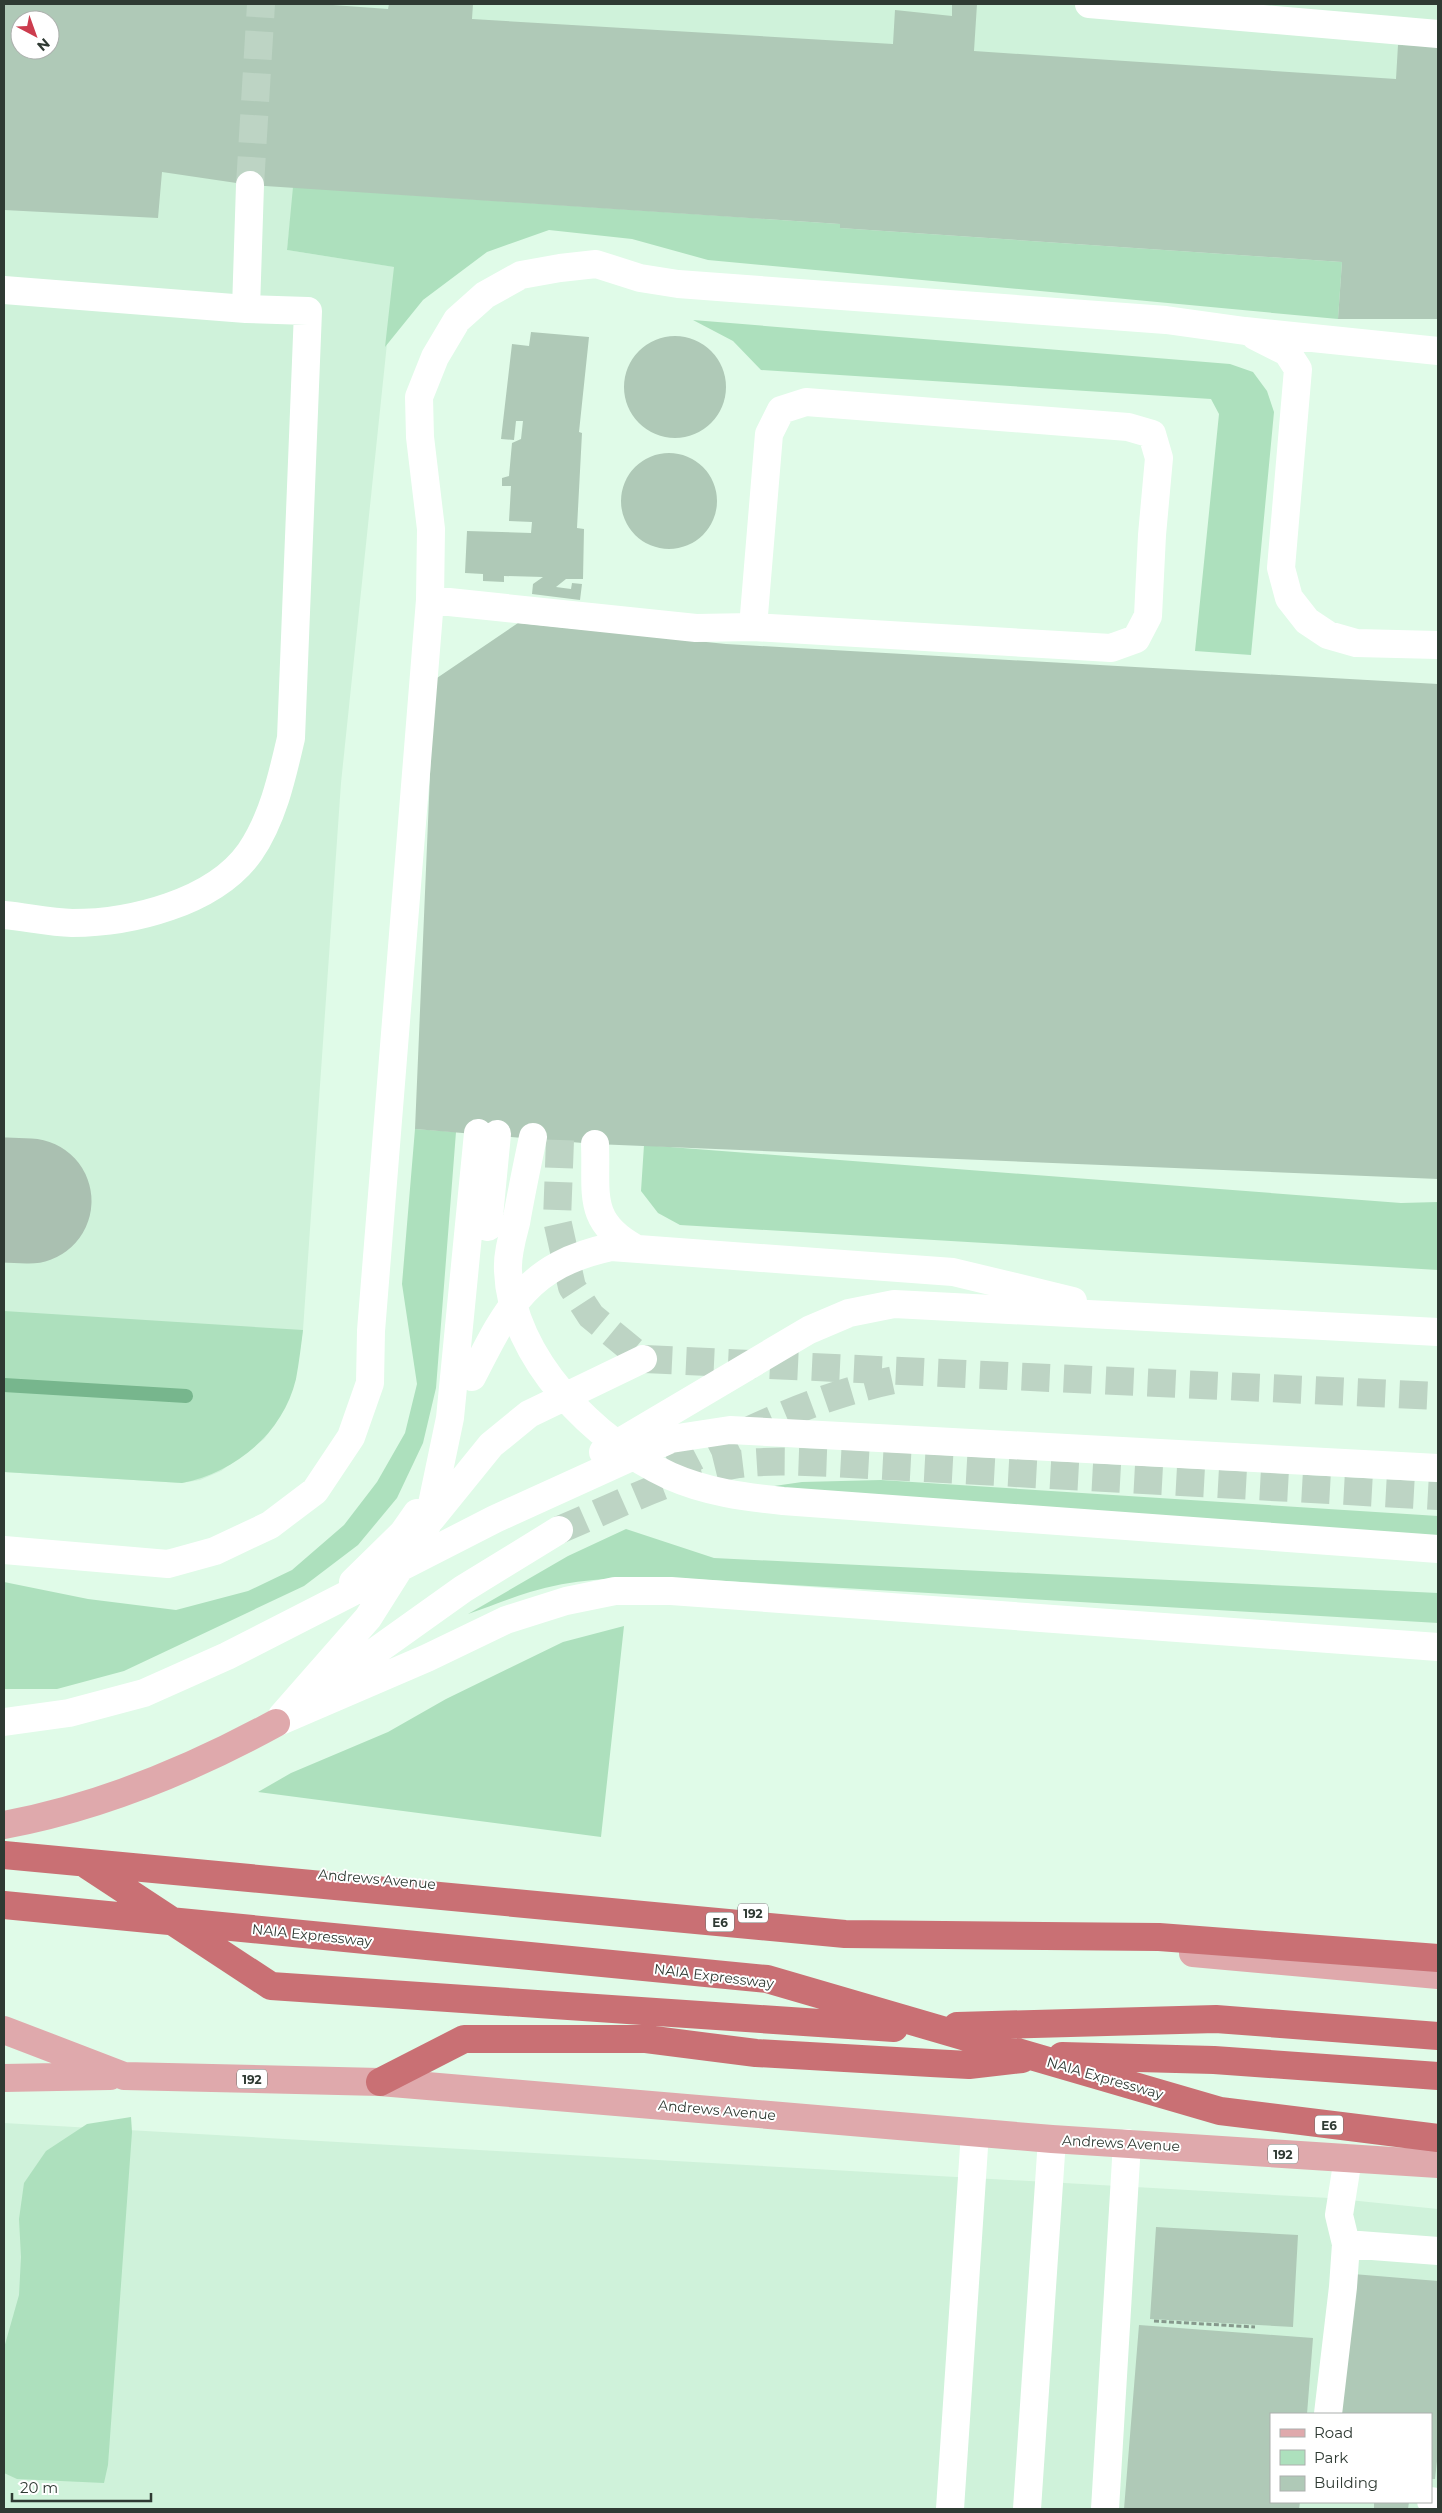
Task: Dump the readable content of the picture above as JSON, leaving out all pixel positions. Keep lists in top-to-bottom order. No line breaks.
{"streets":{"highway":["E6","NAIA Expressway"],"main road":["Andrews Avenue","192"]},"legend":["Road","Park","Building"],"scale_bar":"20 m","north":"bottom right"}
